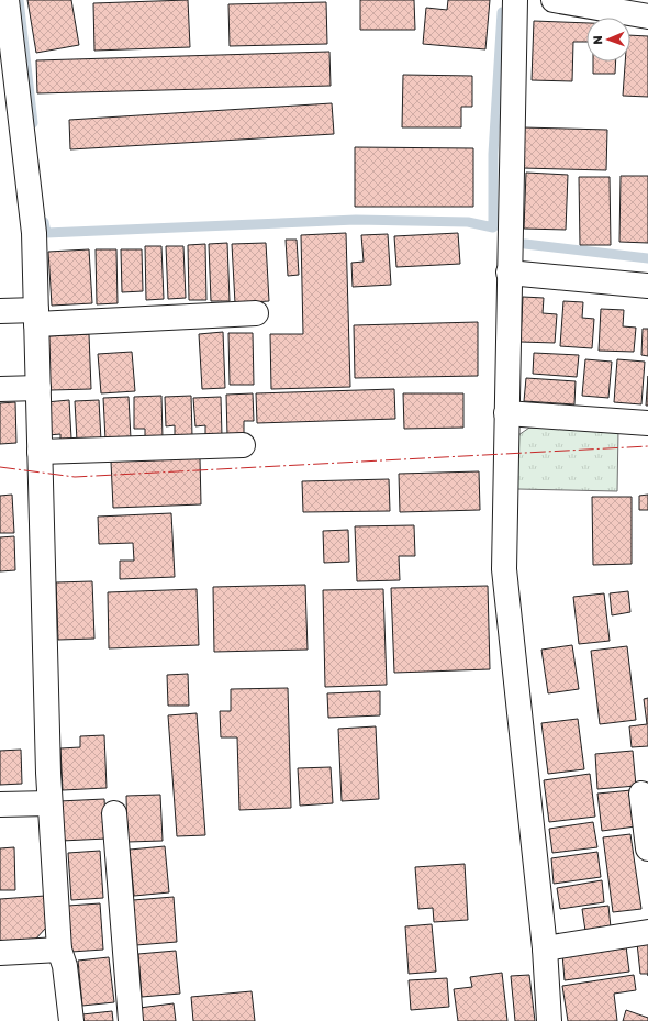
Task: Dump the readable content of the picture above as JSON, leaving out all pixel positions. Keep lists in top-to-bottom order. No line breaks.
{"north":"left"}
